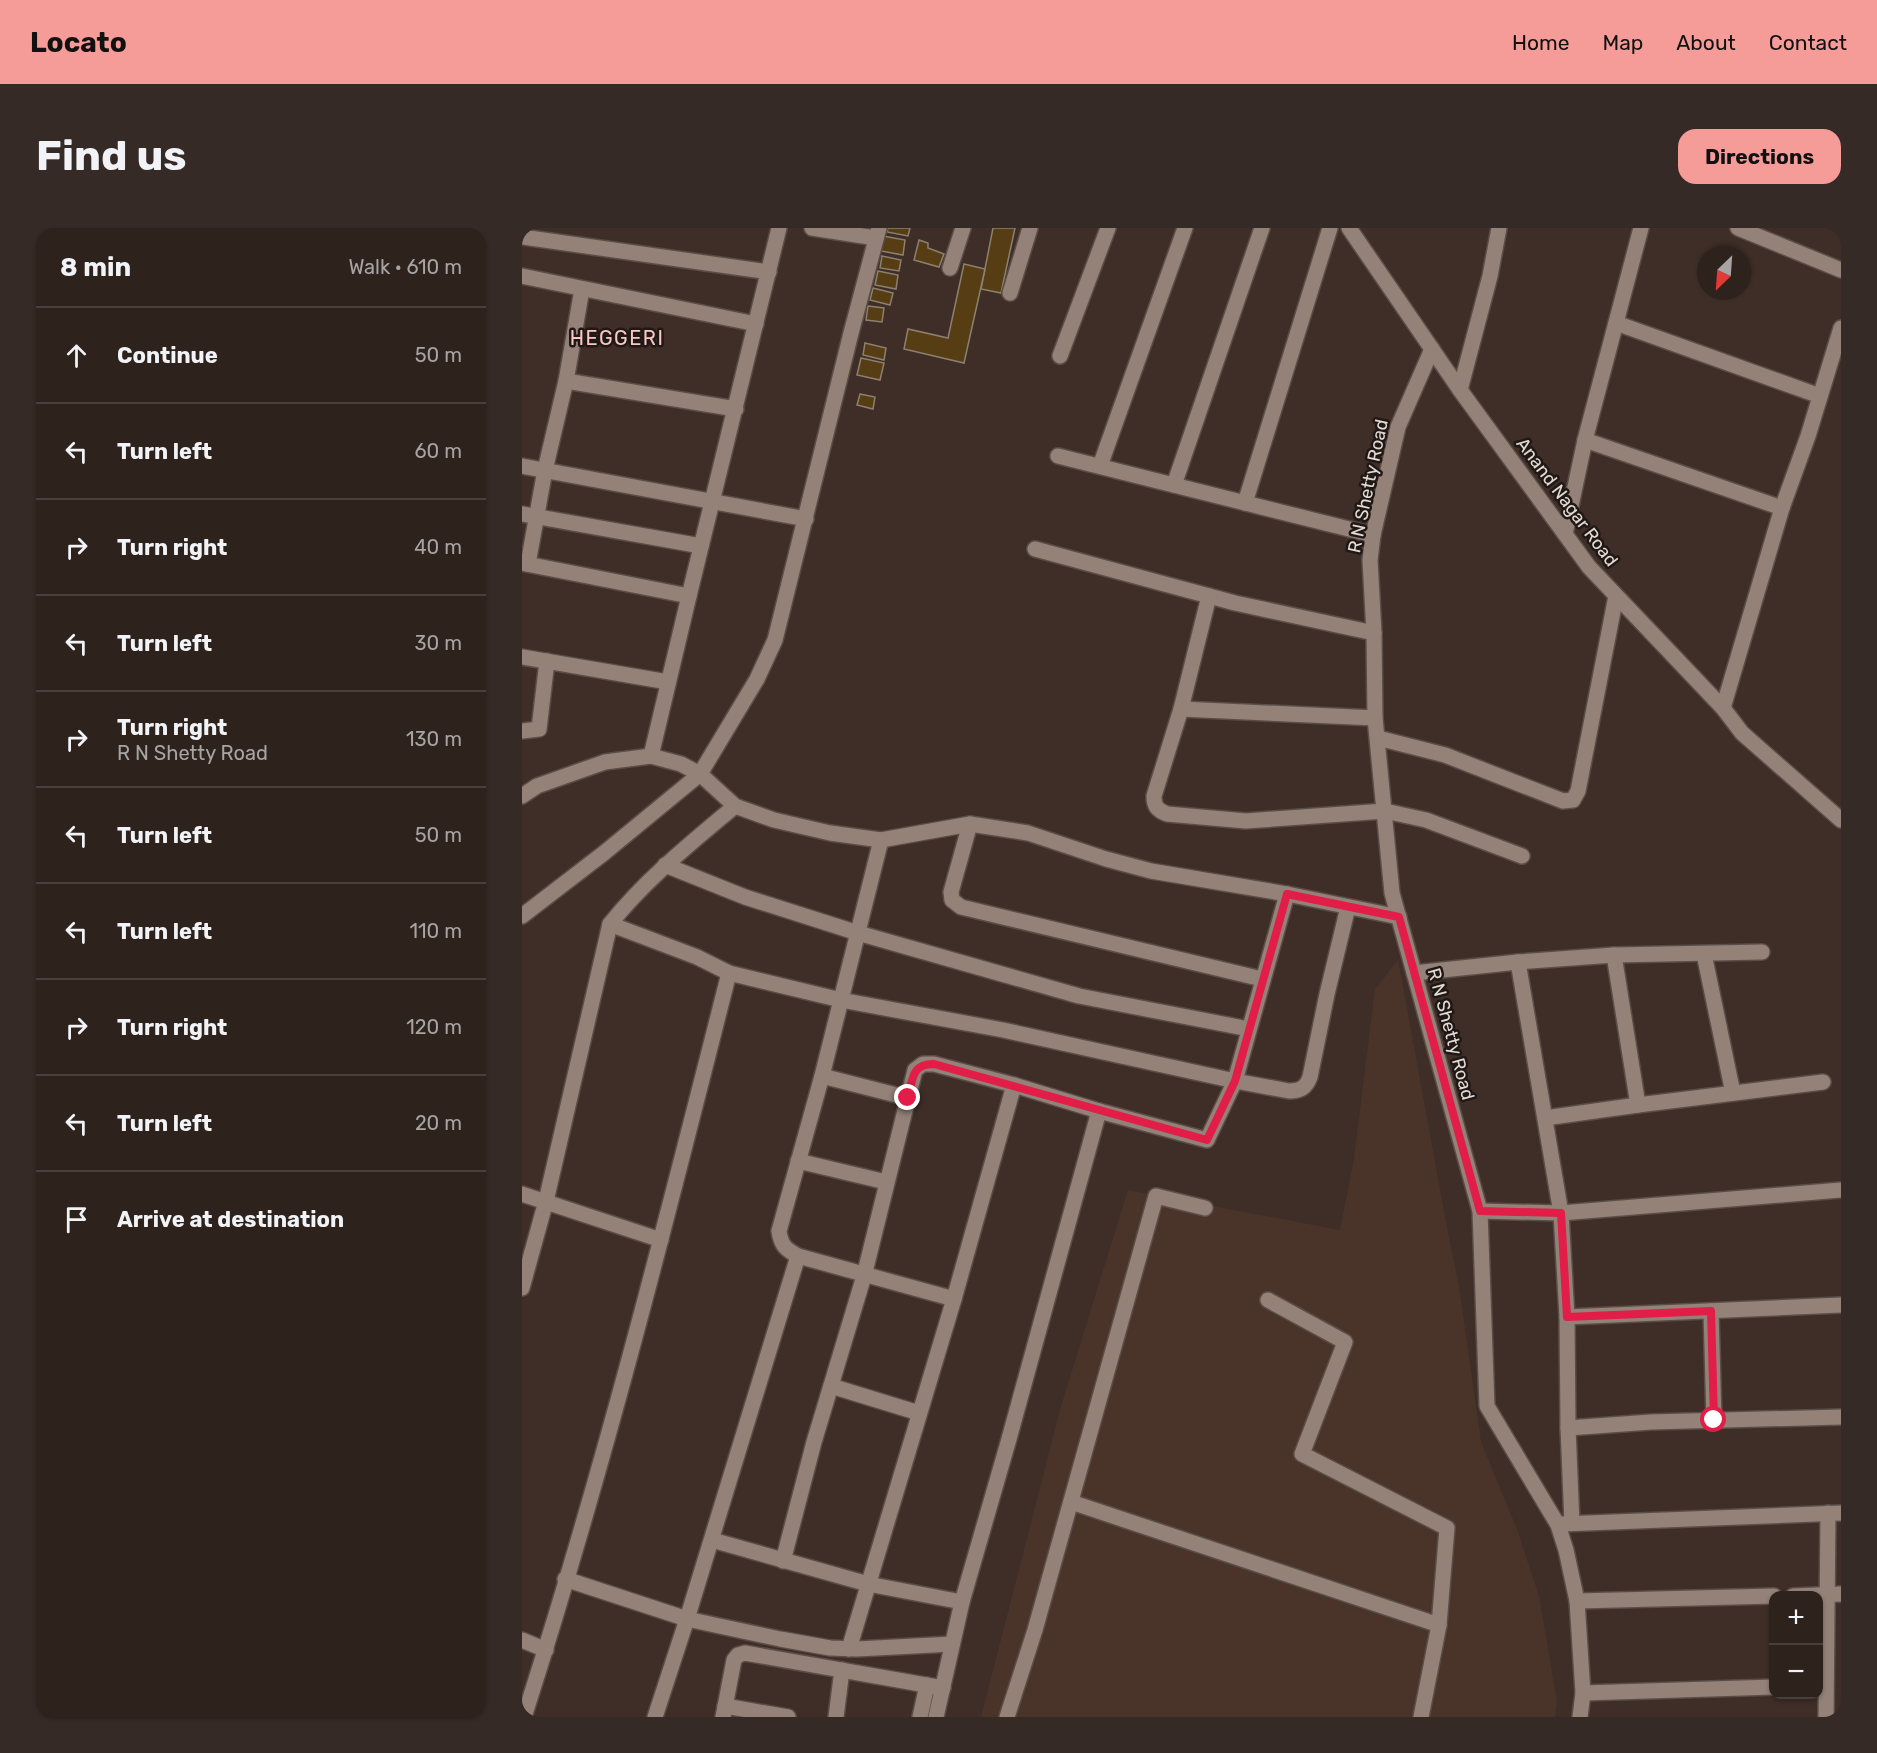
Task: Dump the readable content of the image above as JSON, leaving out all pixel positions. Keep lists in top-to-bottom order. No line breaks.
{"streets":{"street":["R N Shetty Road","Anand Nagar Road"]},"crossings":[["R N Shetty Road","Anand Nagar Road"]],"districts":["HEGGERI"],"north":"bottom left","page":{"header":"Locato","nav":["Home","Map","About","Contact"],"buttons":"Directions","title":"Find us","heading":["8 min","Walk · 610 m"],"list":[["Continue","50 m"],["Turn left","60 m"],["Turn right","40 m"],["Turn left","30 m"],["Turn right","R N Shetty Road","130 m"],["Turn left","50 m"],["Turn left","110 m"],["Turn right","120 m"],["Turn left","20 m"],"Arrive at destination"],"map_buttons":["+","−"]}}
